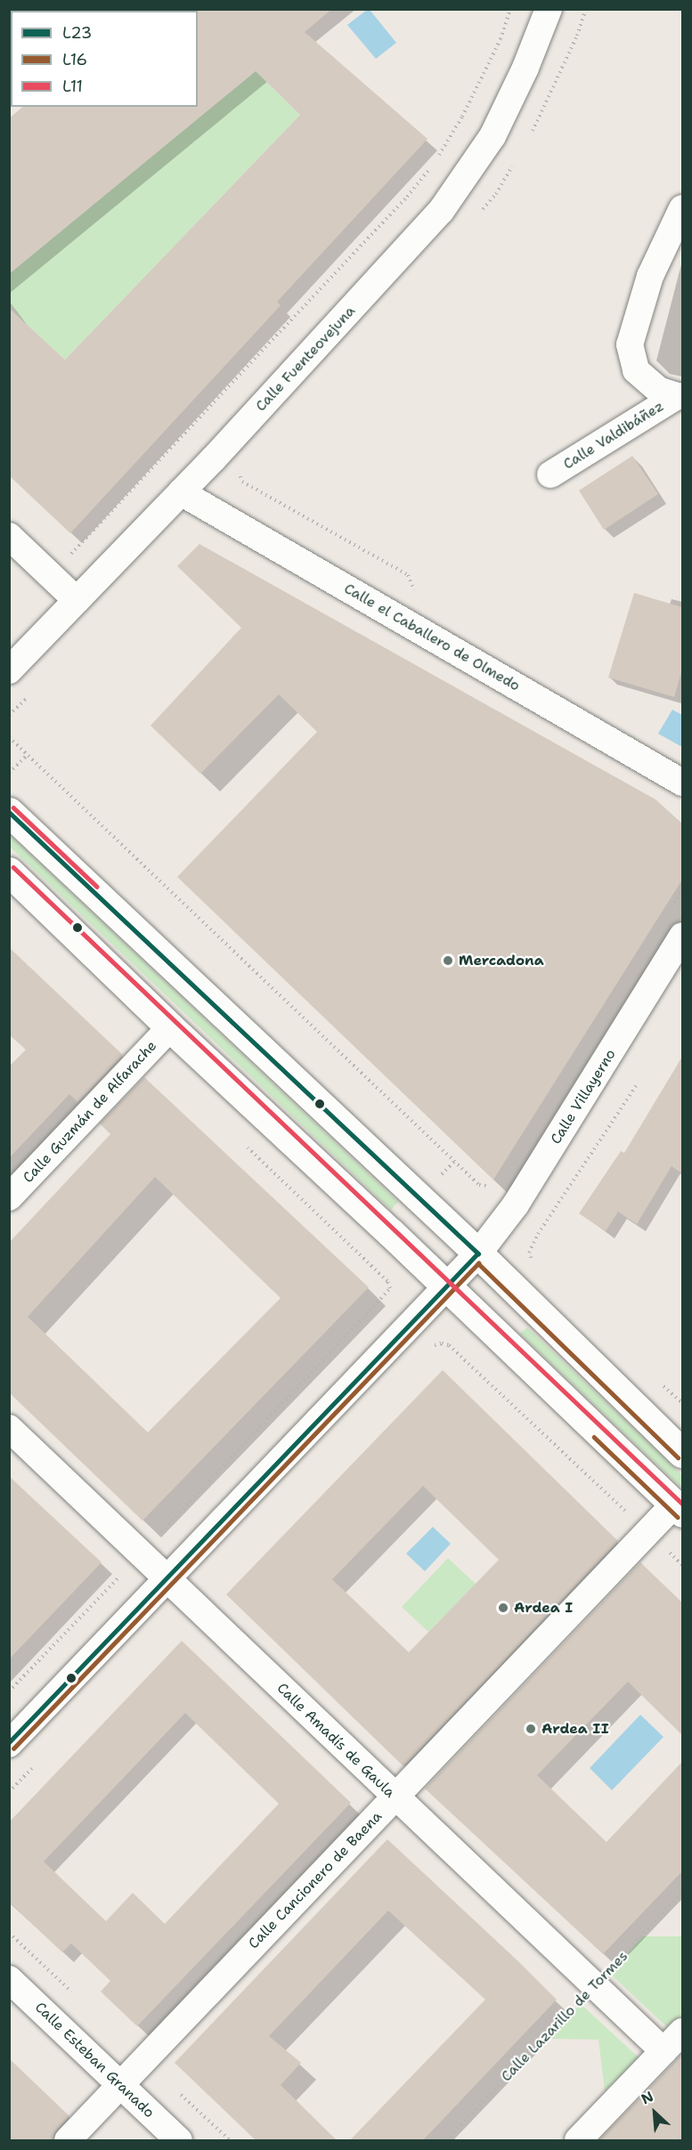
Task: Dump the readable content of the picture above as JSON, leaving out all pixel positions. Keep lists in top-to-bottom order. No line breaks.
{"streets":{"street":["Calle Fuenteovejuna","Calle Valdibáñez","Calle el Caballero de Olmedo","Calle Villayerno","Calle Guzmán de Alfarache","Calle Amadís de Gaula","Calle Cancionero de Baena","Calle Esteban Granado"],"path":["Calle Lazarillo de Tormes"]},"crossings":[["Calle Fuenteovejuna","Calle el Caballero de Olmedo"],["Calle Villayerno","Calle Amadís de Gaula"],["Calle Amadís de Gaula","Calle Cancionero de Baena"],["Calle Amadís de Gaula","Calle Lazarillo de Tormes"],["Calle Cancionero de Baena","Calle Esteban Granado"]],"places":["Mercadona","Ardea I","Ardea II"],"lines":["transit line L11","transit line L23","transit line L16"],"legend":["L23","L16","L11"],"north":"top left"}
